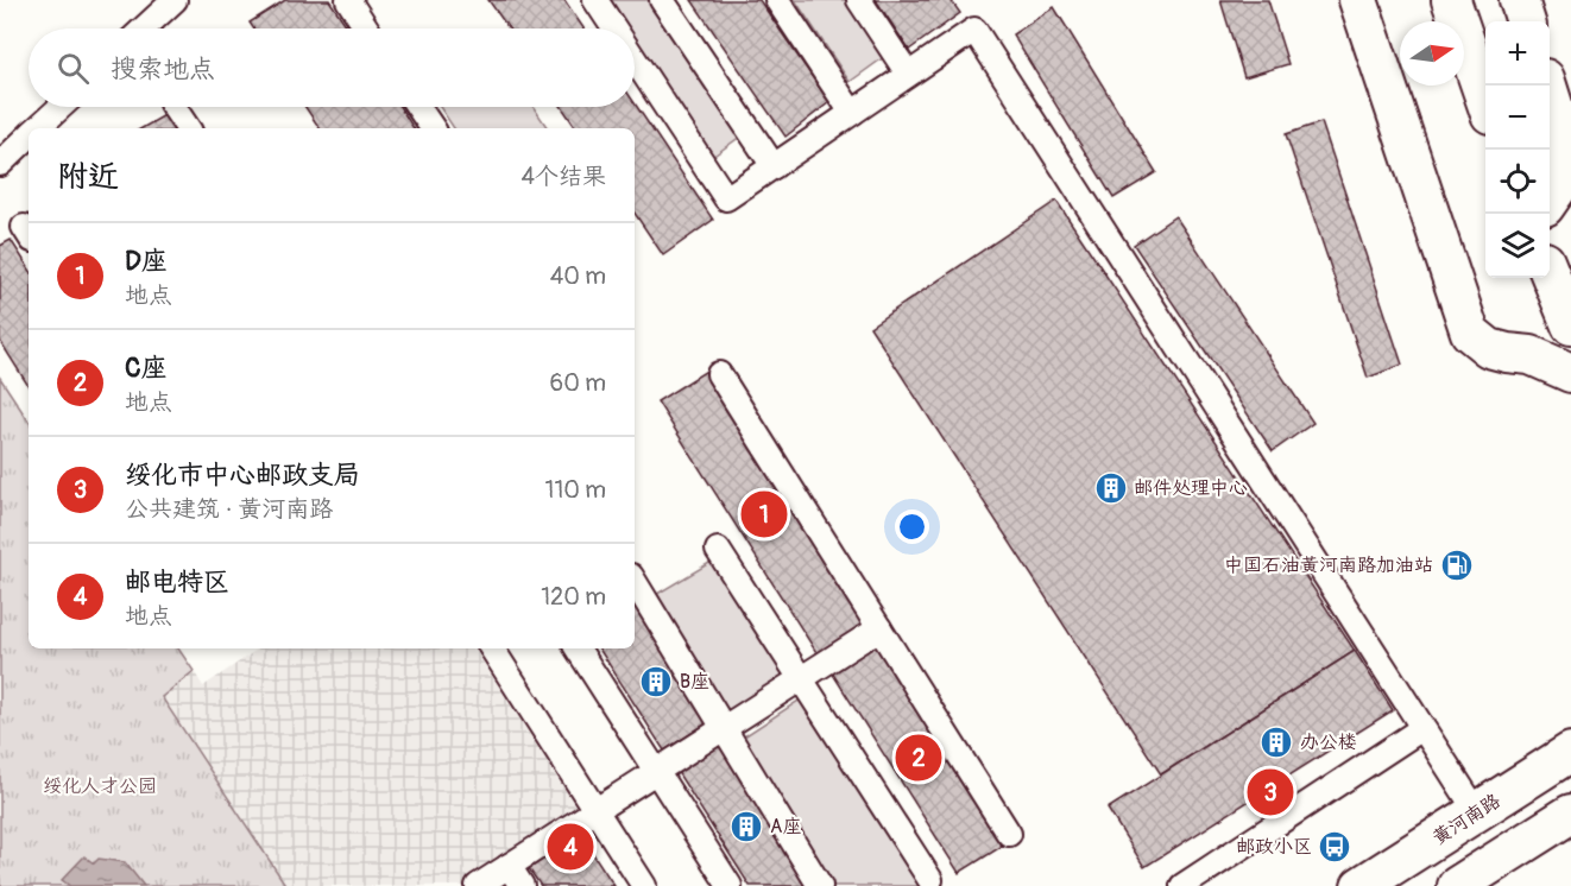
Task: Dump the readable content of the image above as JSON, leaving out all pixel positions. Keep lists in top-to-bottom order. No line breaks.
{"streets":{"main road":["黄河南路"]},"parks":["绥化人才公园"],"places":{"building":["邮件处理中心","B座","办公楼","A座"],"fuel station":["中国石油黄河南路加油站"],"bus stop":["邮政小区"]},"north":"right","page":{"map_buttons":["+","−"],"search":"搜索地点","heading":["附近","4个结果"],"list":[{"mark":"1","name":"D座","note":"地点","value":"40 m"},{"mark":"2","name":"C座","note":"地点","value":"60 m"},{"mark":"3","name":"绥化市中心邮政支局","note":"公共建筑 · 黄河南路","value":"110 m"},{"mark":"4","name":"邮电特区","note":"地点","value":"120 m"}],"pins":["1","2","3","4"]}}
